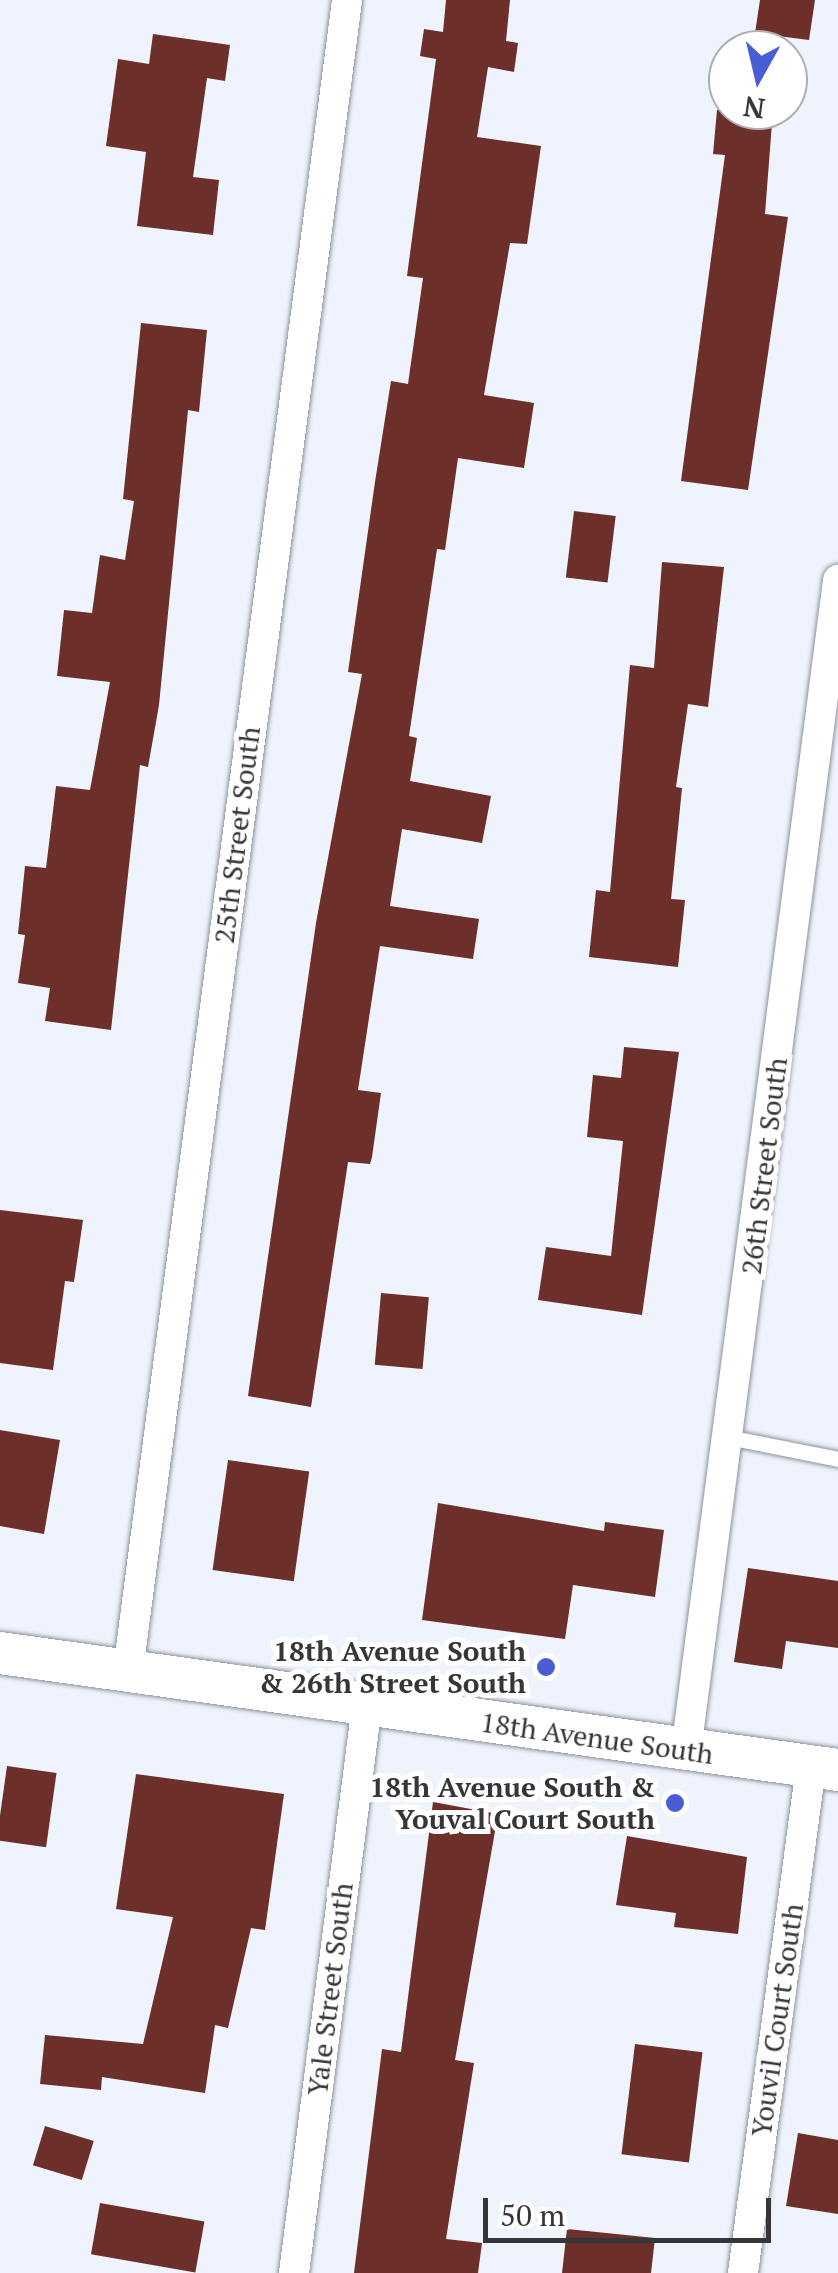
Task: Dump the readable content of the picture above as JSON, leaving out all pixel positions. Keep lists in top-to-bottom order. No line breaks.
{"streets":{"street":["25th Street South","26th Street South","18th Avenue South","Yale Street South","Youvil Court South"]},"crossings":[["25th Street South","18th Avenue South"],["26th Street South","18th Avenue South"],["18th Avenue South","Yale Street South"],["18th Avenue South","Youvil Court South"]],"places":["18th Avenue South & 26th Street South","18th Avenue South & Youval Court South"],"scale_bar":"50 m","north":"bottom"}
